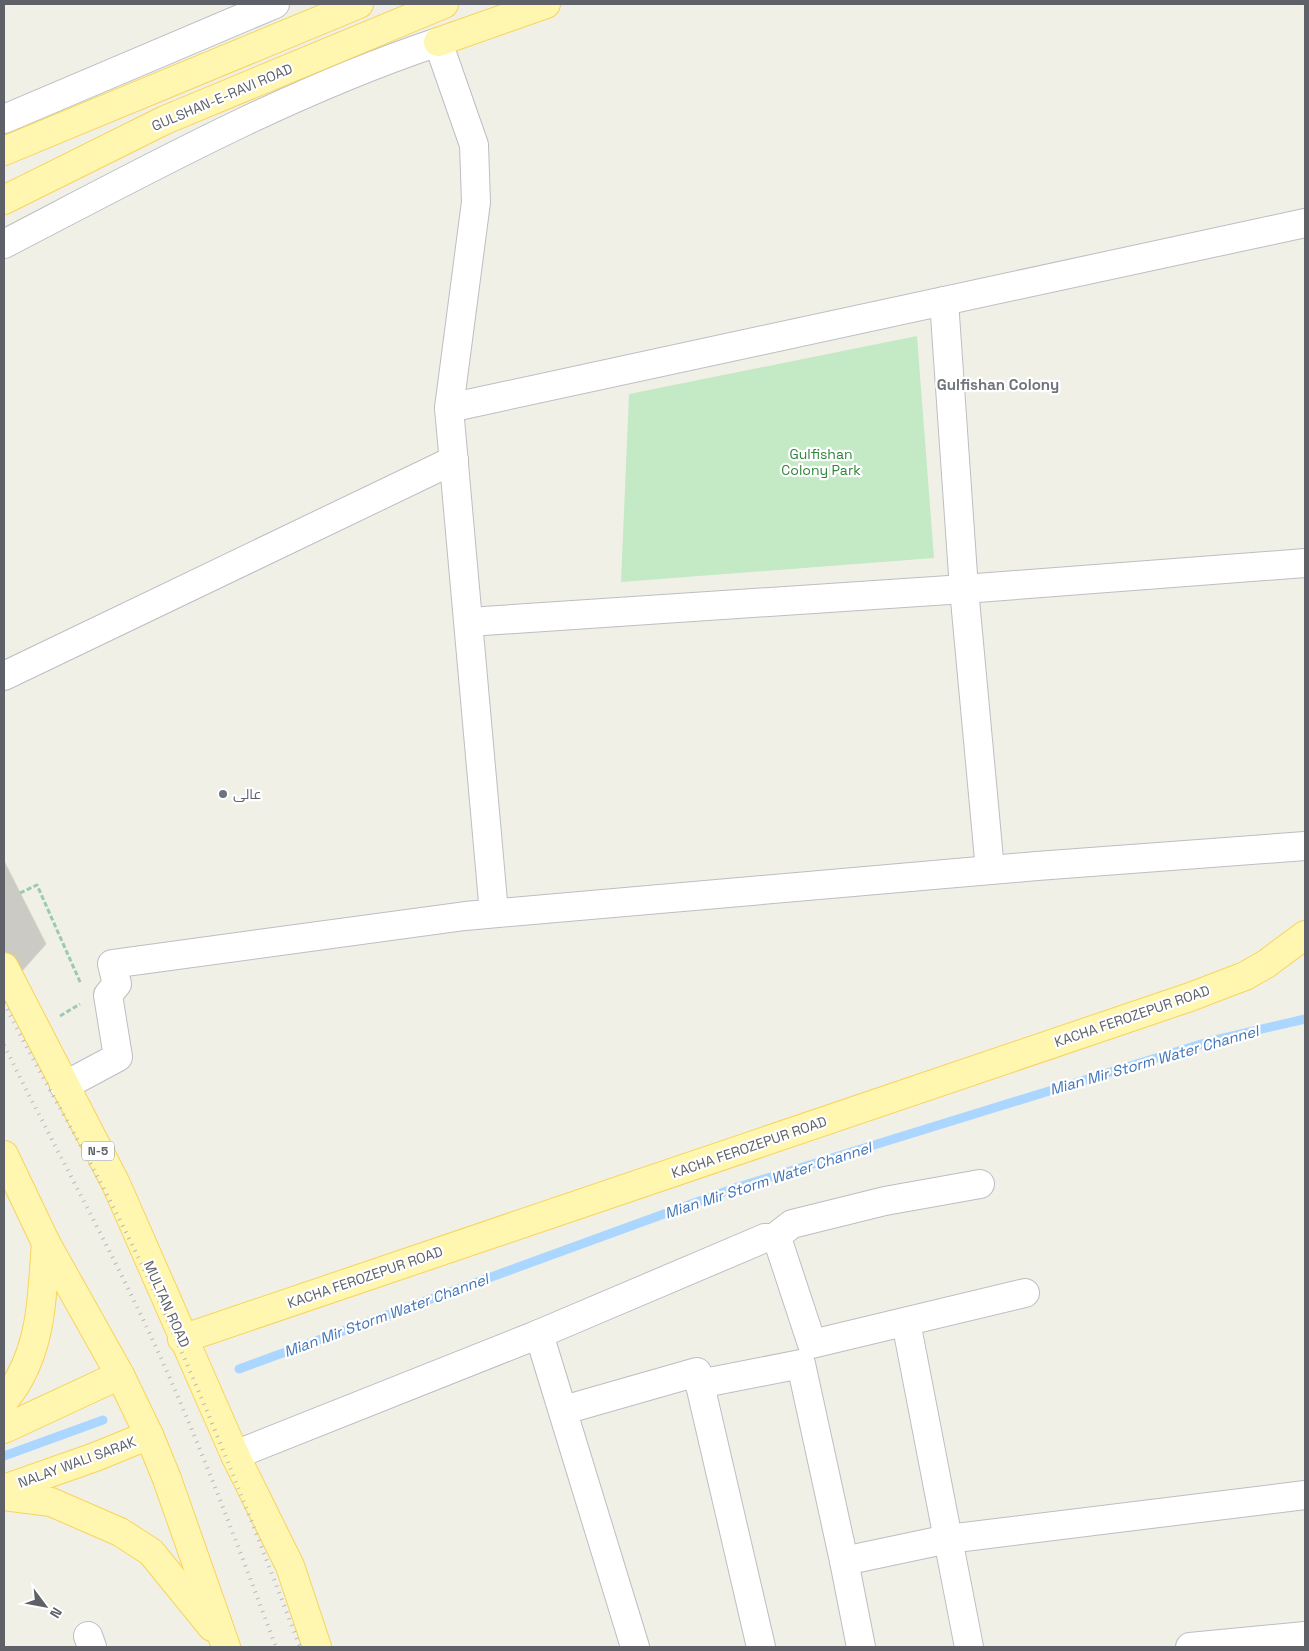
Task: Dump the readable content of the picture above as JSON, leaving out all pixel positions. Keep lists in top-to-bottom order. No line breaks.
{"streets":{"main road":["GULSHAN-E-RAVI ROAD","KACHA FEROZEPUR ROAD","N-5","MULTAN ROAD","NALAY WALI SARAK"]},"crossings":[["KACHA FEROZEPUR ROAD","MULTAN ROAD"]],"districts":["Gulfishan Colony"],"water":["Mian Mir Storm Water Channel"],"parks":["Gulfishan Colony Park"],"places":["عالی"],"north":"bottom right"}
